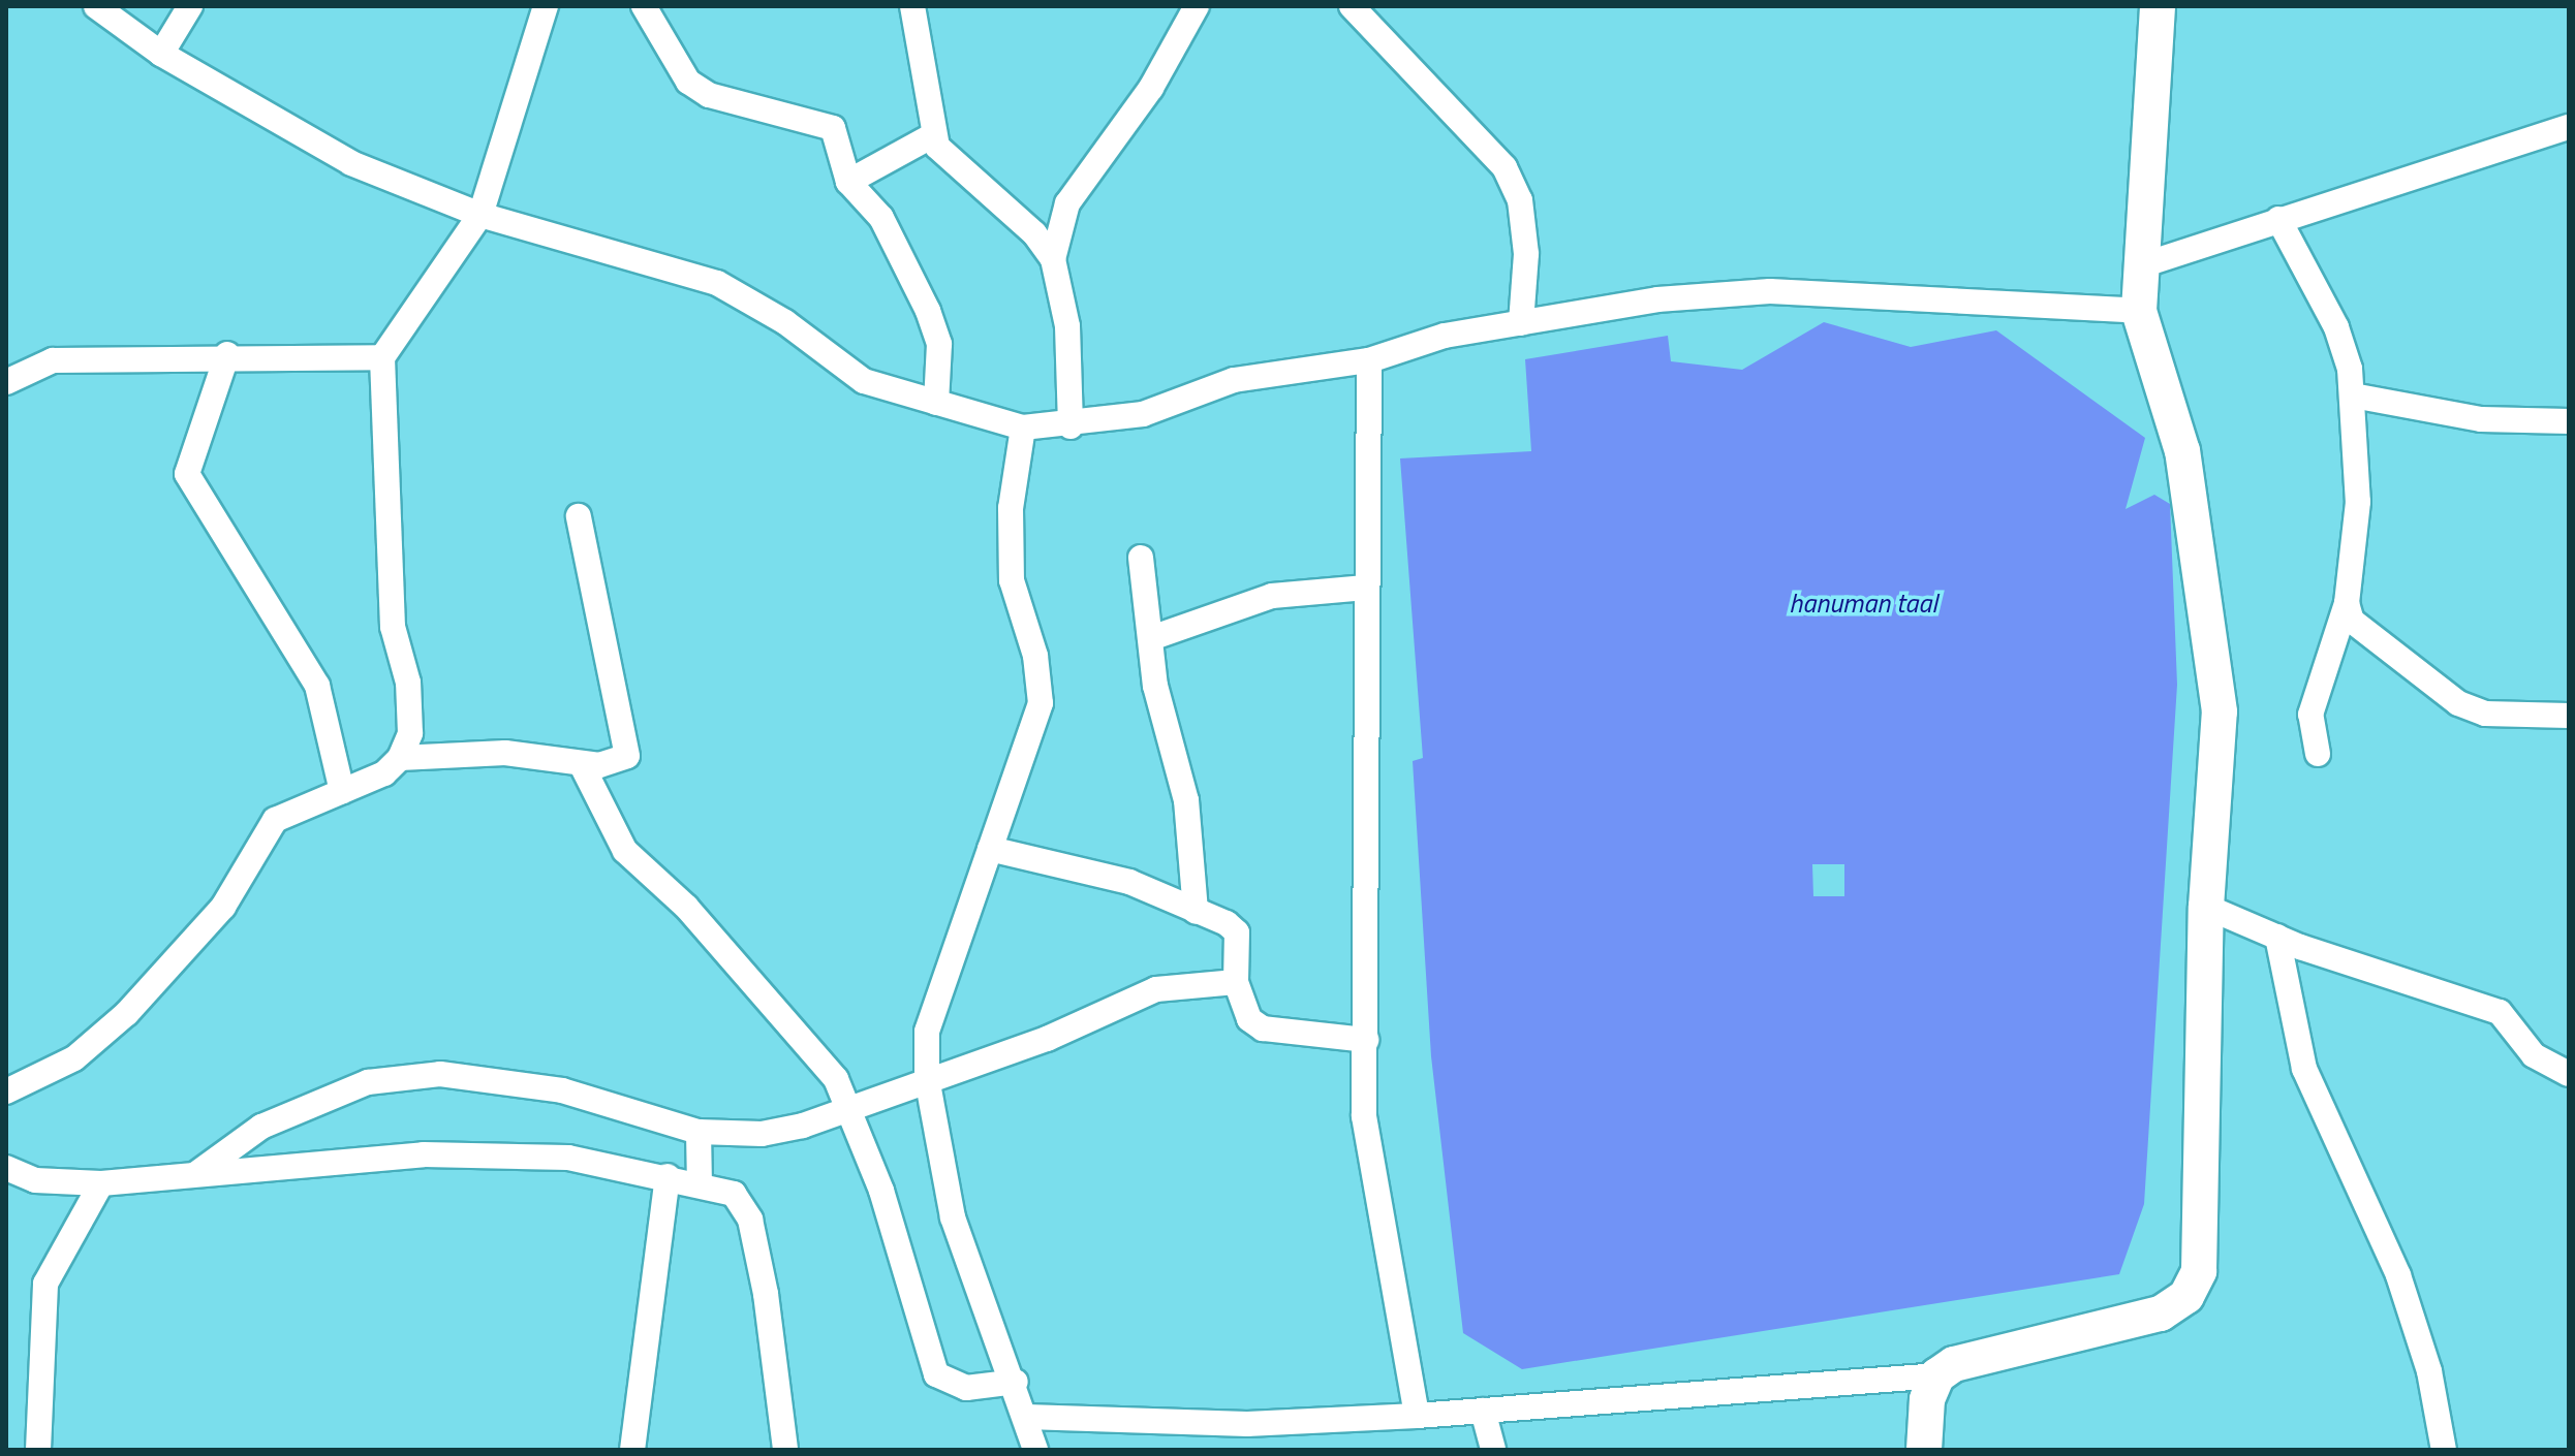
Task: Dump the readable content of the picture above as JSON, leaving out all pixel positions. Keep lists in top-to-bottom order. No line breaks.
{"water":["hanuman taal"]}
